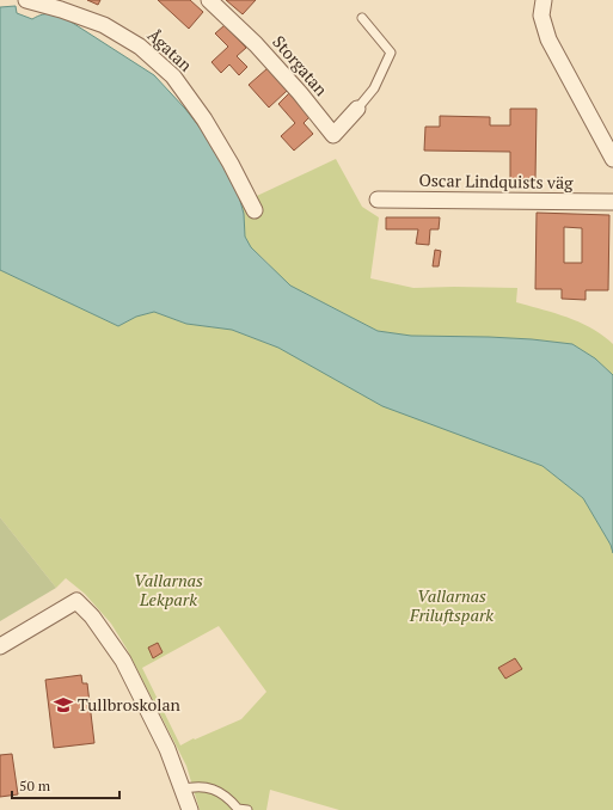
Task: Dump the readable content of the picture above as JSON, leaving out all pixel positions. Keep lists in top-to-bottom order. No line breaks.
{"streets":{"street":["Ågatan","Storgatan","Oscar Lindquists väg"]},"parks":["Vallarnas Lekpark","Vallarnas Friluftspark"],"places":{"school or university":["Tullbroskolan"]},"scale_bar":"50 m"}
